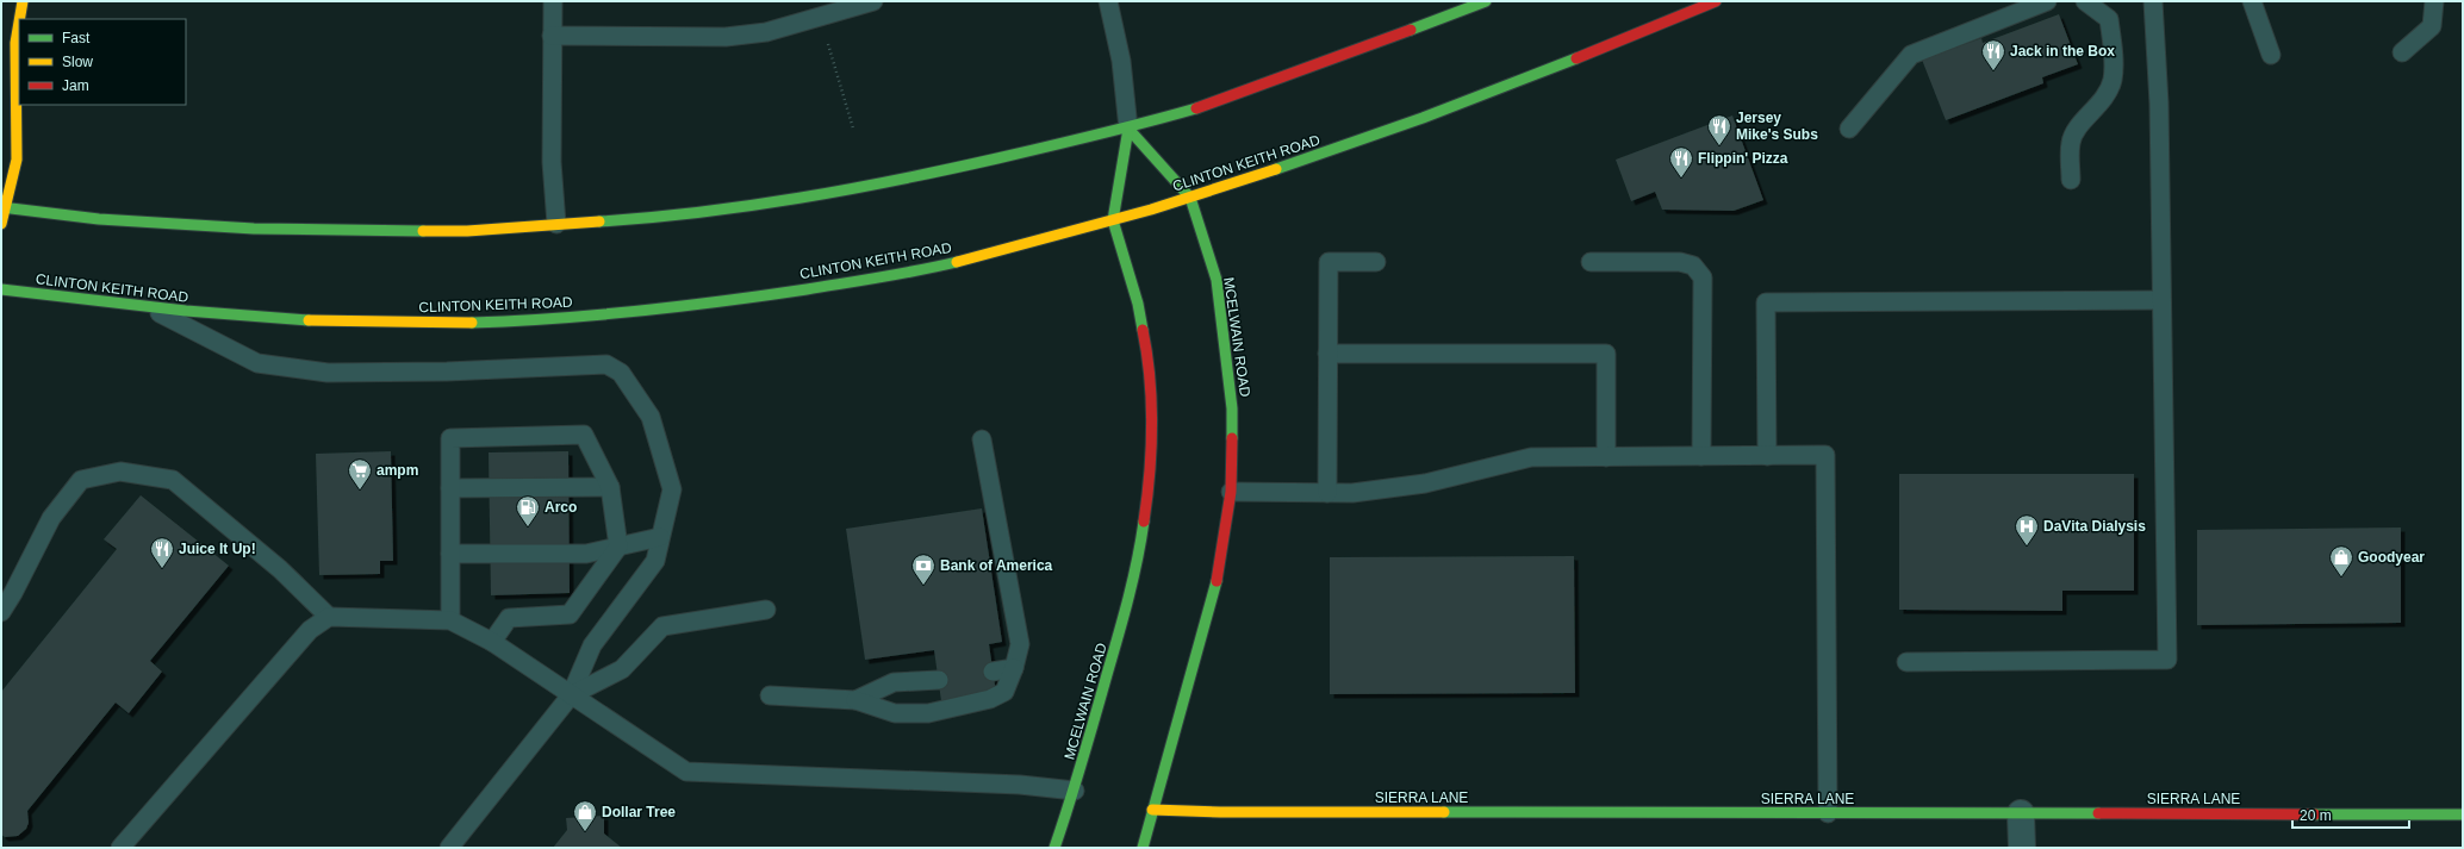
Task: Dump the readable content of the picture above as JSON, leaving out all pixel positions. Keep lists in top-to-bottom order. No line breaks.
{"streets":{"main road":["CLINTON KEITH ROAD","MCELWAIN ROAD","SIERRA LANE"]},"crossings":[["CLINTON KEITH ROAD","MCELWAIN ROAD"],["MCELWAIN ROAD","SIERRA LANE"]],"places":{"restaurant":["Jack in the Box","Jersey Mike's Subs","Flippin' Pizza","Juice It Up!"],"supermarket":["ampm"],"fuel station":["Arco"],"hospital":["DaVita Dialysis"],"shop":["Goodyear","Dollar Tree"],"bank":["Bank of America"]},"legend":["Fast","Slow","Jam"],"scale_bar":"20 m"}
